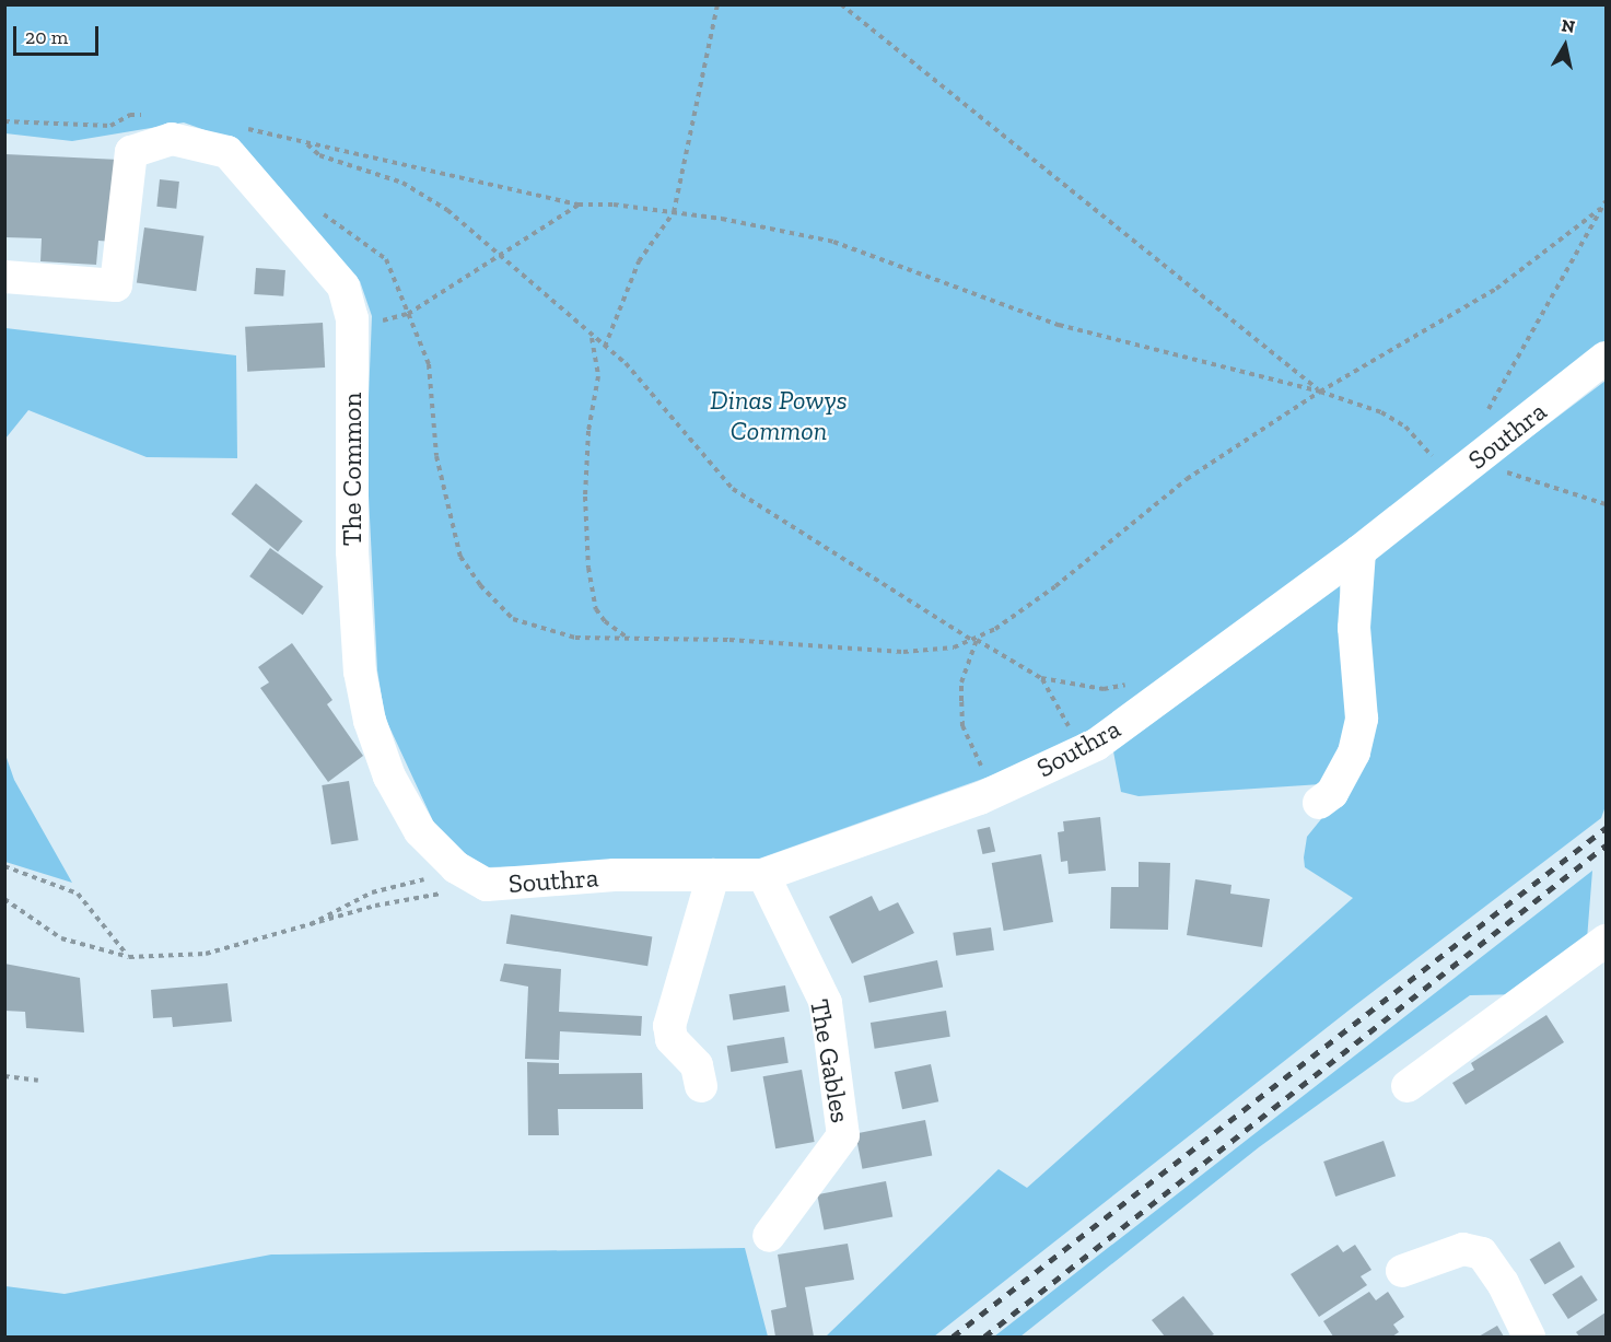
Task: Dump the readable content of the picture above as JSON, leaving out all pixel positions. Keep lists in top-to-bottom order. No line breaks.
{"streets":{"street":["Southra","The Common","The Gables"]},"crossings":[["Southra","The Common"],["Southra","The Gables"]],"parks":["Dinas Powys Common"],"scale_bar":"20 m","north":"top"}
